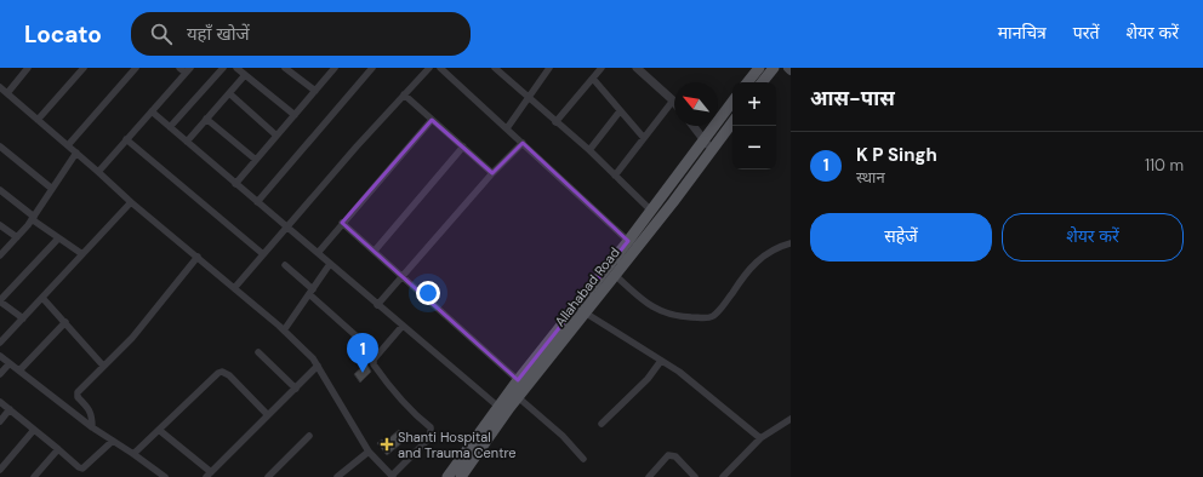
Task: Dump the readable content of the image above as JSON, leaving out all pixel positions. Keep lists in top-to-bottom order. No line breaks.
{"streets":{"main road":["Allahabad Road"]},"places":{"health":["Shanti Hospital and Trauma Centre"]},"north":"top left","page":{"header":"Locato","search":"यहाँ खोजें","nav":["मानचित्र","परतें","शेयर करें"],"heading":"आस-पास","map_buttons":["+","−"],"list":[{"mark":"1","name":"K P Singh","note":"स्थान","value":"110 m"}],"buttons":["सहेजें","शेयर करें"],"pins":"1"}}
